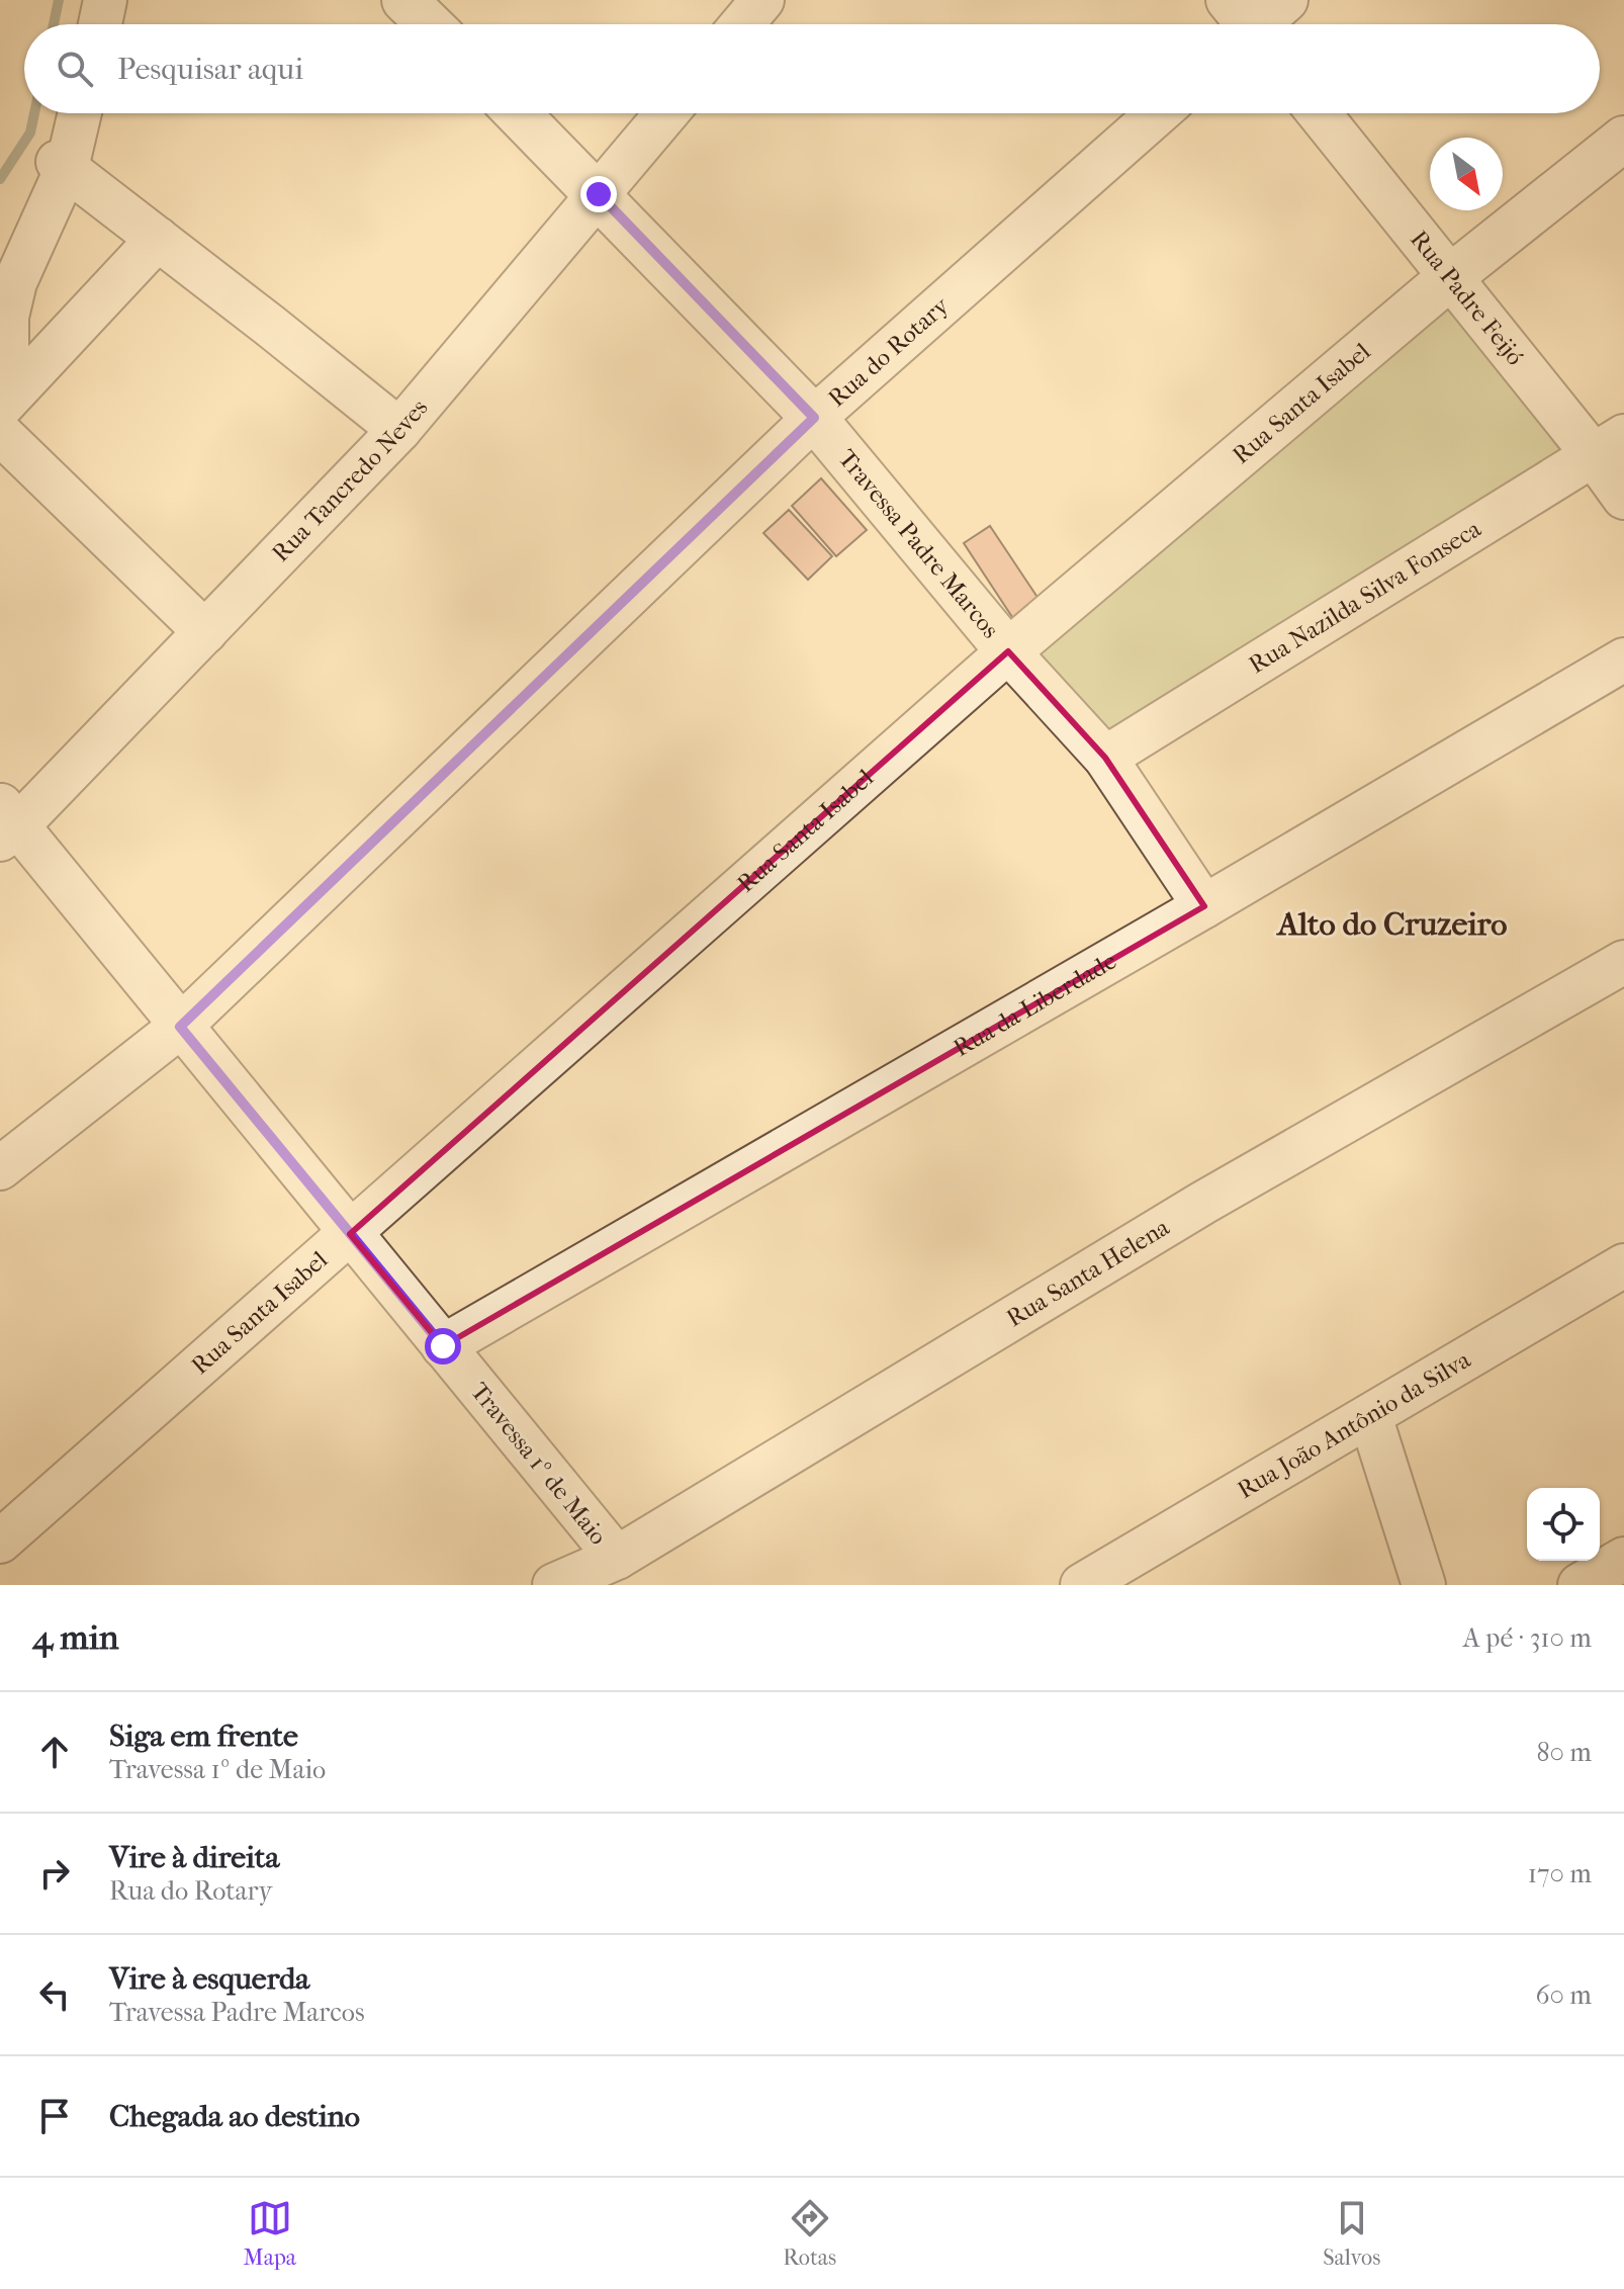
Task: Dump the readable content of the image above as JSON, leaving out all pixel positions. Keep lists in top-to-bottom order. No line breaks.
{"streets":{"street":["Rua Padre Feijó","Rua do Rotary","Rua Santa Isabel","Rua Tancredo Neves","Travessa Padre Marcos","Rua Nazilda Silva Fonseca","Rua da Liberdade","Rua Santa Helena","Rua João Antônio da Silva","Travessa 1º de Maio"]},"crossings":[["Rua Padre Feijó","Rua Santa Isabel"],["Rua Padre Feijó","Rua Nazilda Silva Fonseca"],["Rua do Rotary","Travessa Padre Marcos"],["Rua do Rotary","Travessa 1º de Maio"],["Rua Santa Isabel","Travessa Padre Marcos"],["Rua Santa Isabel","Travessa 1º de Maio"],["Rua Tancredo Neves","Travessa Padre Marcos"],["Rua Tancredo Neves","Travessa 1º de Maio"],["Travessa Padre Marcos","Rua Nazilda Silva Fonseca"],["Travessa Padre Marcos","Rua da Liberdade"],["Rua da Liberdade","Travessa 1º de Maio"],["Rua Santa Helena","Travessa 1º de Maio"]],"districts":["Alto do Cruzeiro"],"north":"bottom right","page":{"search":"Pesquisar aqui","heading":["4 min","A pé · 310 m"],"list":[["Siga em frente","Travessa 1º de Maio","80 m"],["Vire à direita","Rua do Rotary","170 m"],["Vire à esquerda","Travessa Padre Marcos","60 m"],"Chegada ao destino"],"nav":["Mapa","Rotas","Salvos"]}}
